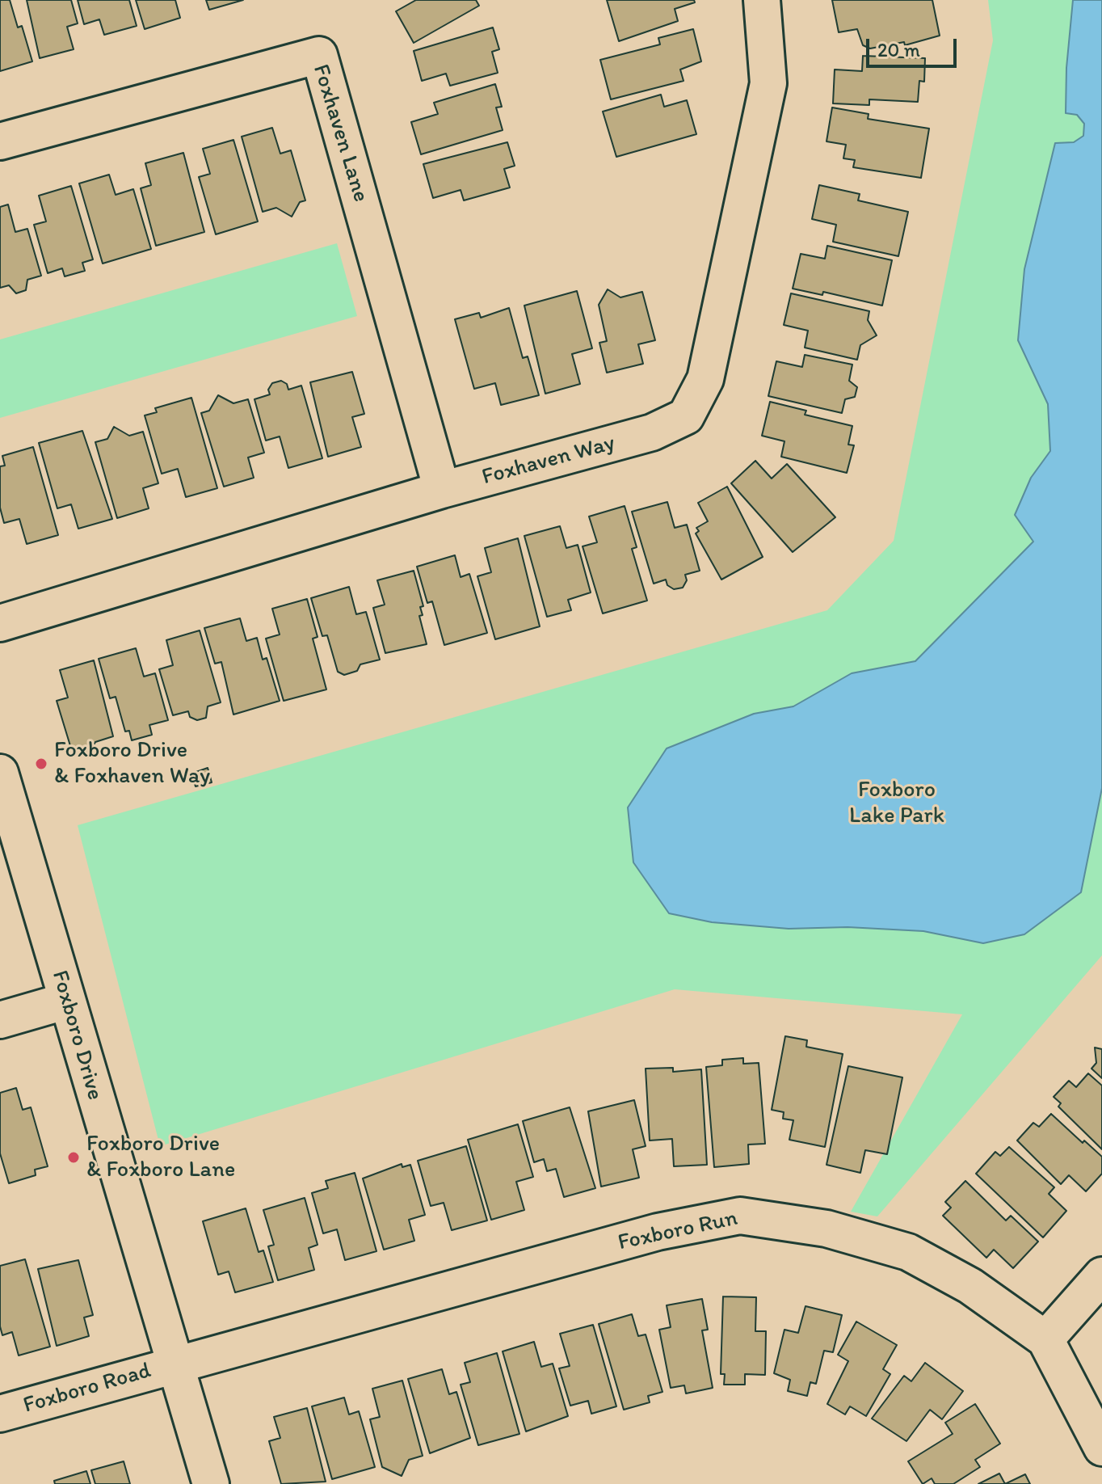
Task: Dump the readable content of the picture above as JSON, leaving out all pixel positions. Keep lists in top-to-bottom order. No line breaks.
{"streets":{"street":["Foxhaven Lane","Foxhaven Way","Foxboro Drive","Foxboro Run","Foxboro Road"]},"crossings":[["Foxhaven Lane","Foxhaven Way"],["Foxboro Drive","Foxboro Run"],["Foxboro Drive","Foxboro Road"],["Foxboro Run","Foxboro Road"]],"parks":["Foxboro Lake Park"],"places":["Foxboro Drive & Foxhaven Way","Foxboro Drive & Foxboro Lane"],"scale_bar":"20 m"}
